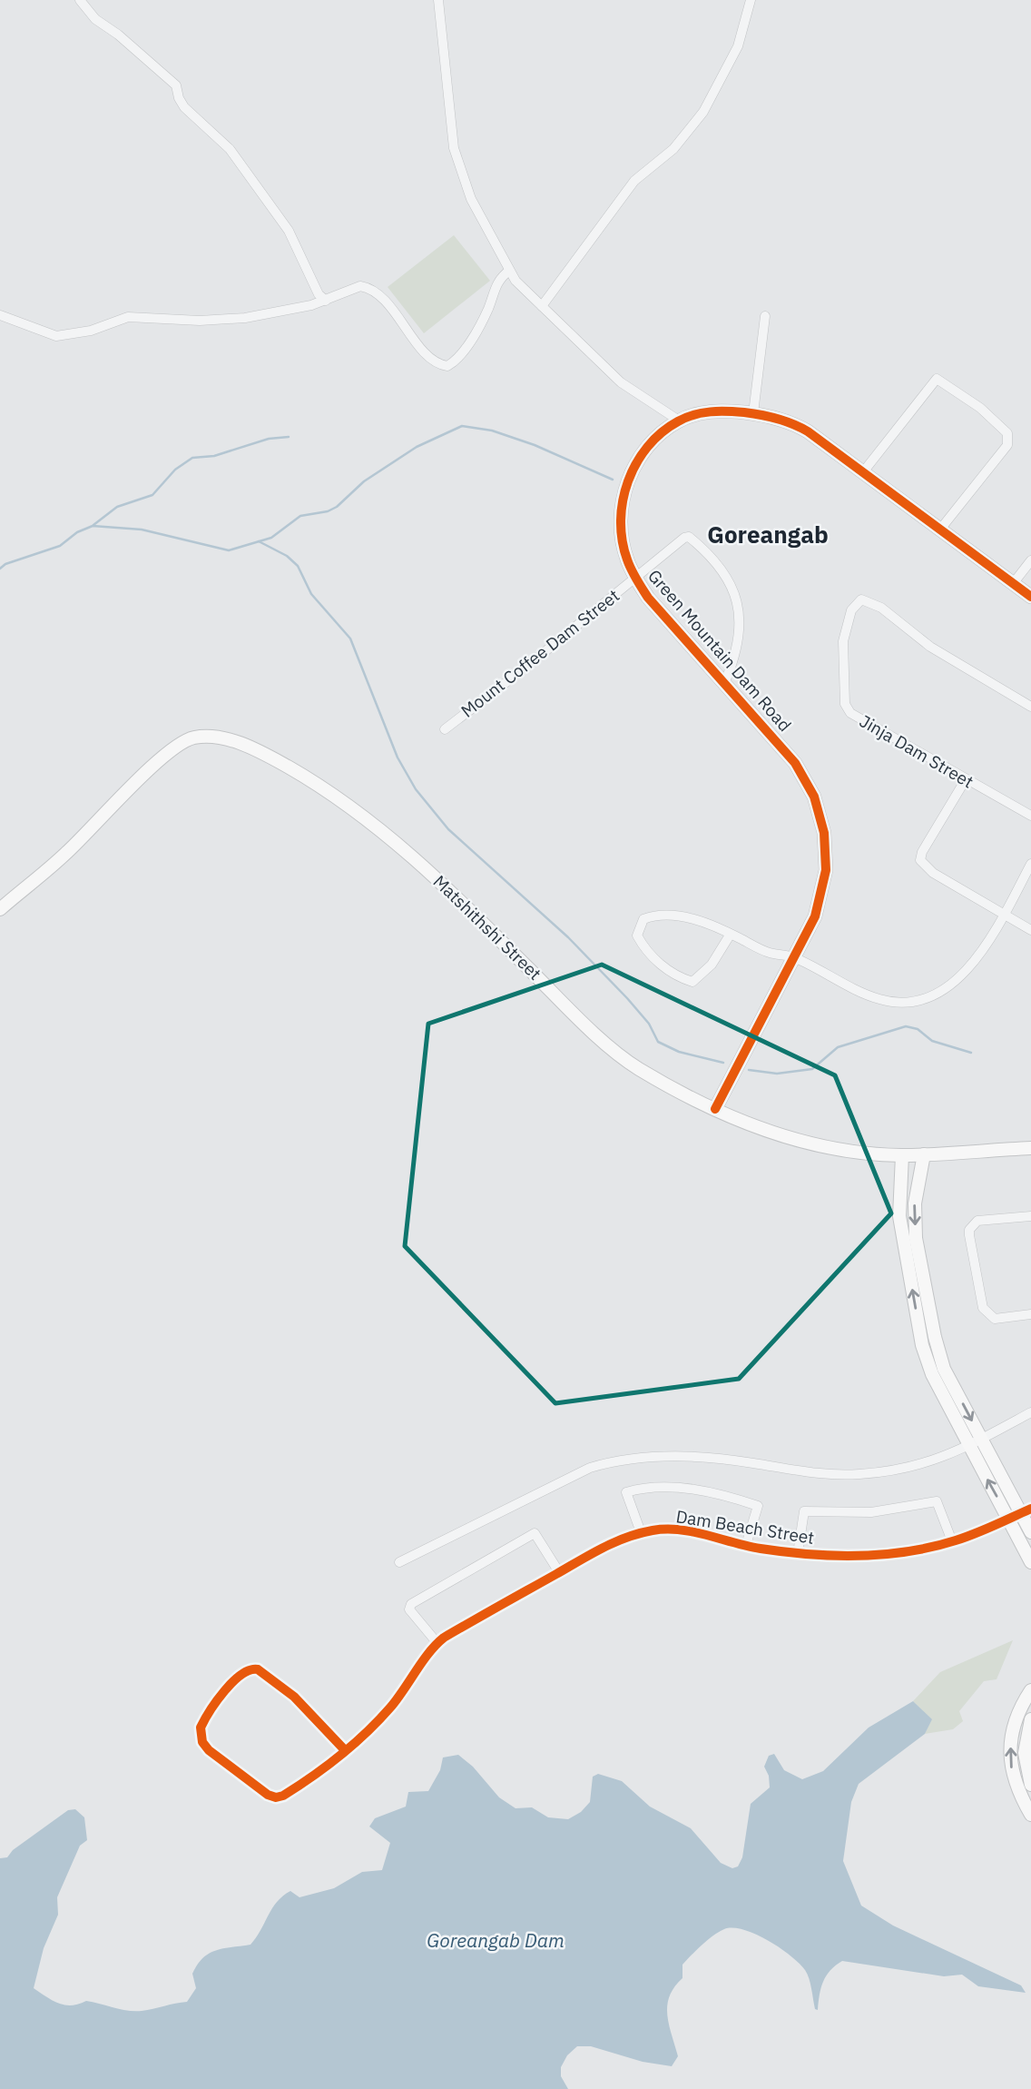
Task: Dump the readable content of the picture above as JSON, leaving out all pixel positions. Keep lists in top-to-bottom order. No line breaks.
{"streets":{"street":["Green Mountain Dam Road","Mount Coffee Dam Street","Jinja Dam Street","Matshithshi Street","Dam Beach Street"]},"crossings":[["Green Mountain Dam Road","Mount Coffee Dam Street"],["Green Mountain Dam Road","Matshithshi Street"]],"districts":["Goreangab"],"water":["Goreangab Dam"]}
